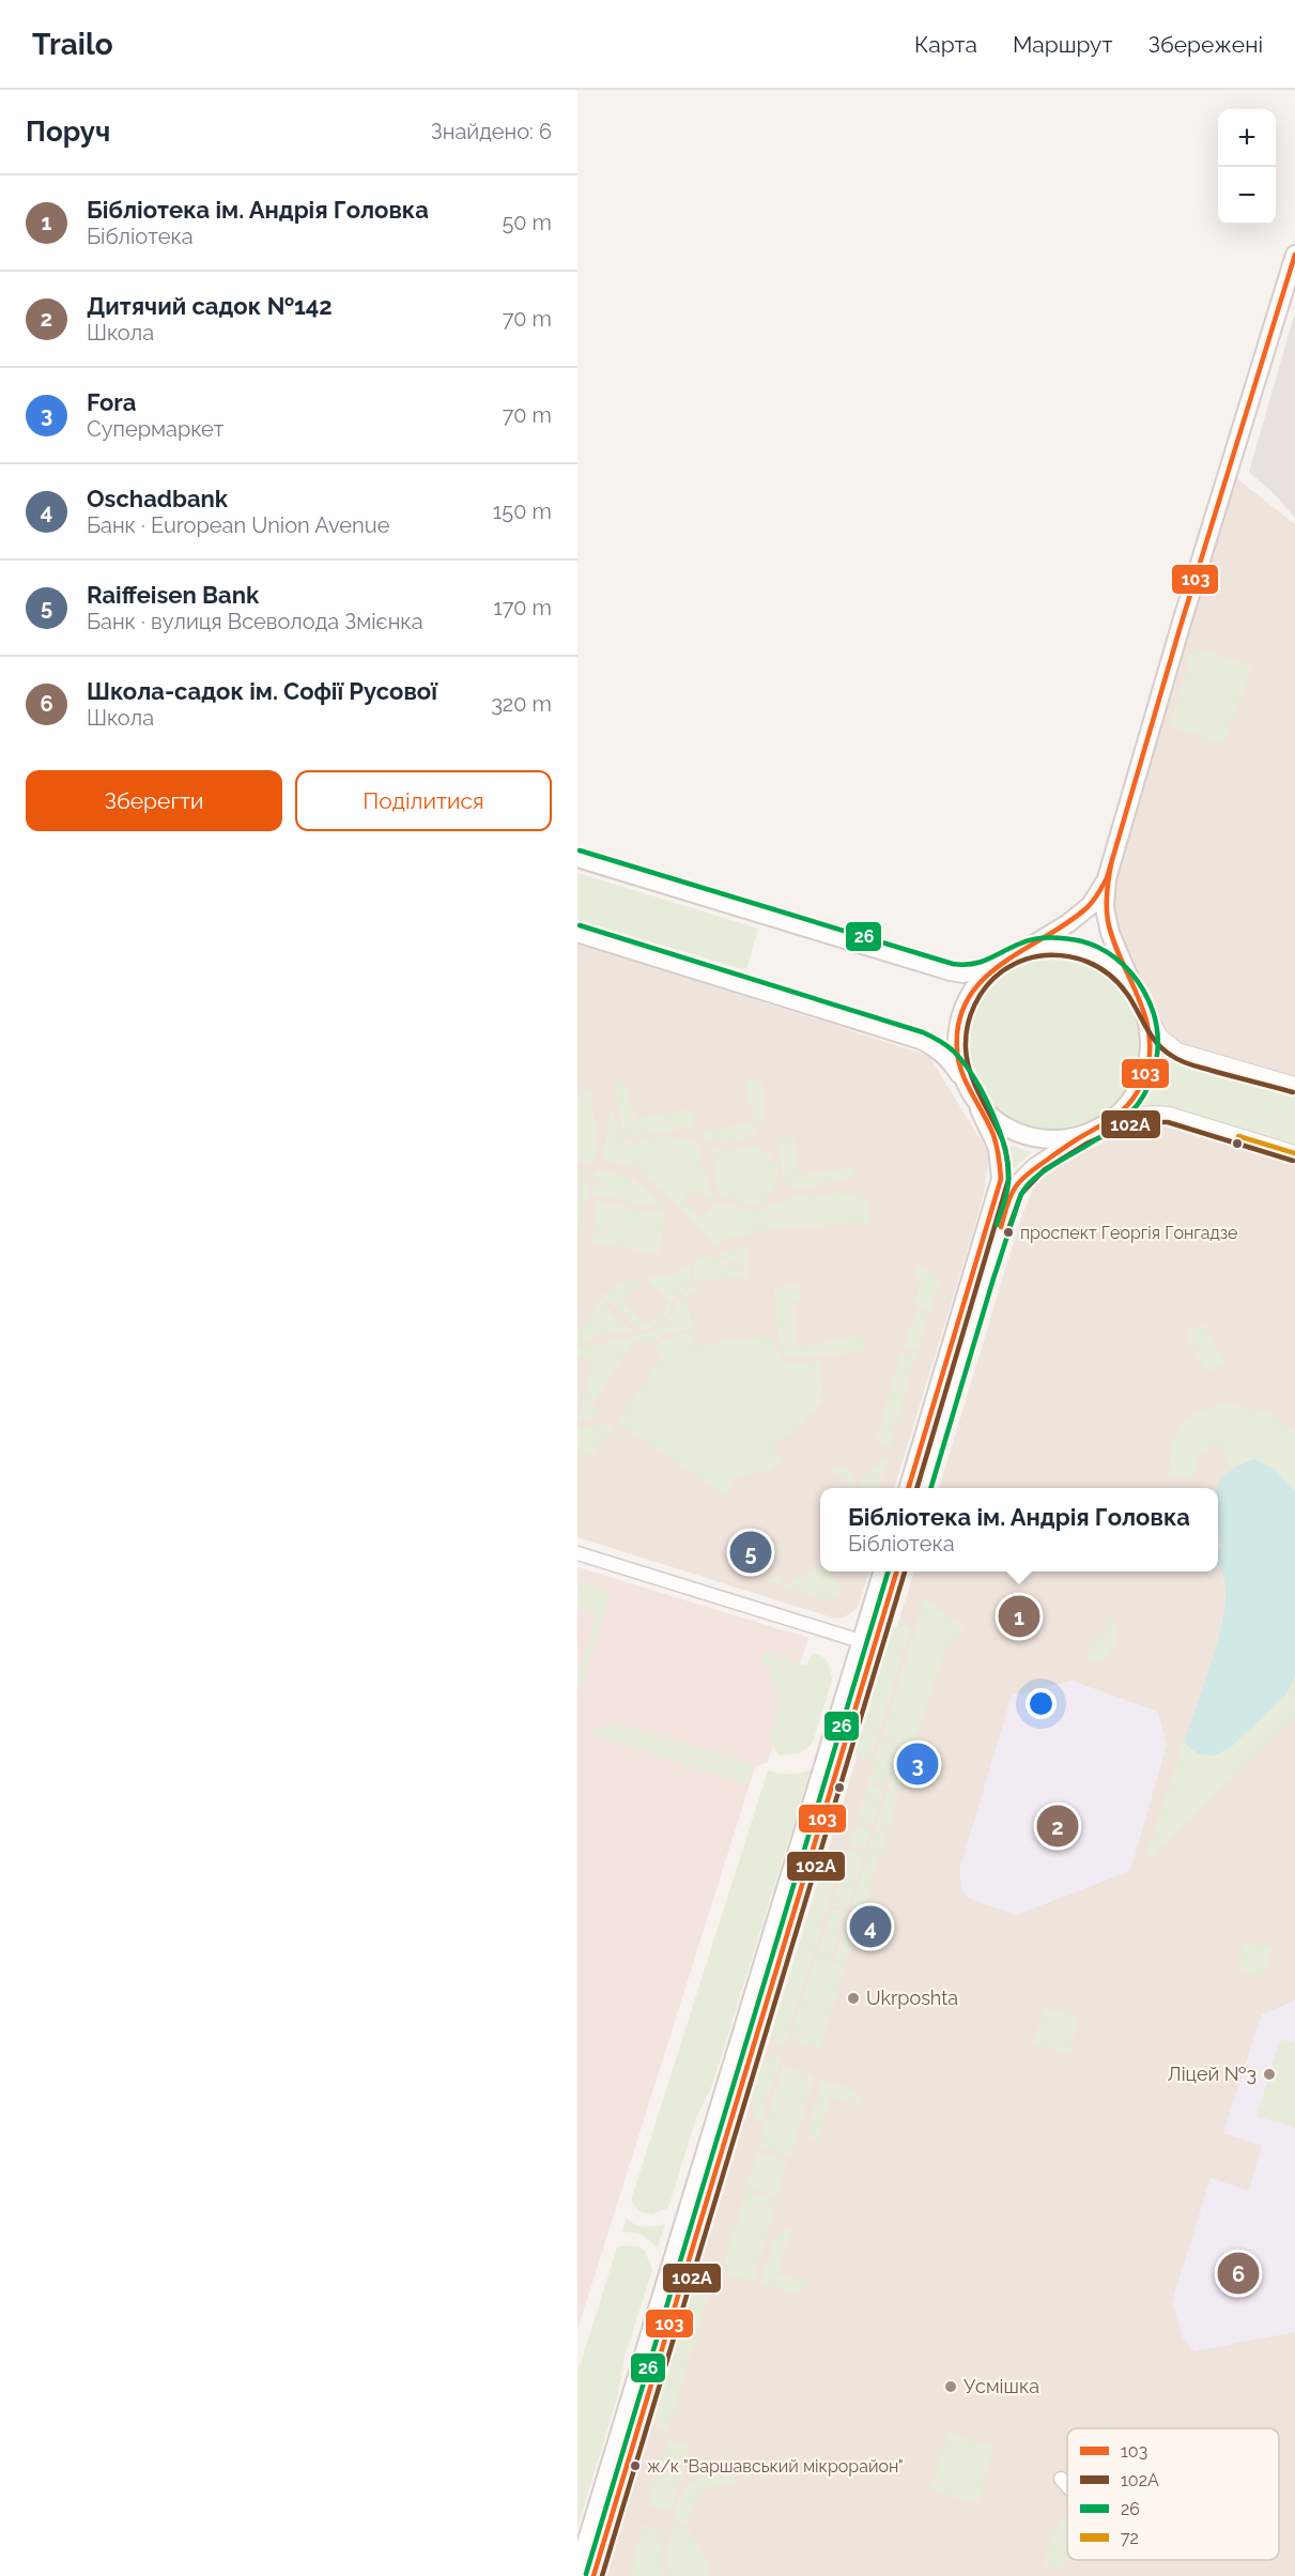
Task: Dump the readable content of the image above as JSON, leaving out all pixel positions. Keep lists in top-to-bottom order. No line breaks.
{"places":["проспект Георгія Гонгадзе","Ukrposhta","Ліцей №3","Усмішка","ж/к \"Варшавський мікрорайон\""],"lines":["transit line 103","transit line 26","transit line 102А","transit line 72"],"legend":["103","102А","26","72"],"page":{"header":"Trailo","nav":["Карта","Маршрут","Збережені"],"heading":["Поруч","Знайдено: 6"],"map_buttons":["+","−"],"list":[{"mark":"1","name":"Бібліотека ім. Андрія Головка","note":"Бібліотека","value":"50 m"},{"mark":"2","name":"Дитячий садок №142","note":"Школа","value":"70 m"},{"mark":"3","name":"Fora","note":"Супермаркет","value":"70 m"},{"mark":"4","name":"Oschadbank","note":"Банк · European Union Avenue","value":"150 m"},{"mark":"5","name":"Raiffeisen Bank","note":"Банк · вулиця Всеволода Змієнка","value":"170 m"},{"mark":"6","name":"Школа-садок ім. Софії Русової","note":"Школа","value":"320 m"}],"buttons":["Зберегти","Поділитися"],"popup":["Бібліотека ім. Андрія Головка","Бібліотека"],"pins":["5","1","3","2","4","6"]}}
